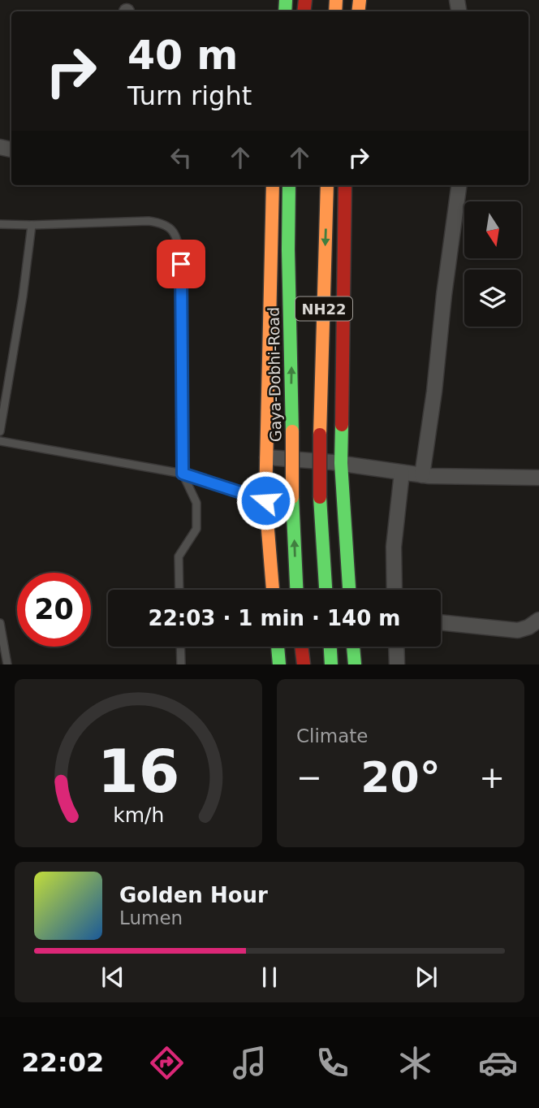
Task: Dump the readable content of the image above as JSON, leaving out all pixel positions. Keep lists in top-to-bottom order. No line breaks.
{"streets":{"main road":["NH22","Gaya-Dobhi-Road"]},"north":"bottom","page":{"turn":["40 m","Turn right"],"limit":"20","trip":"22:03 · 1 min · 140 m","tile":"Climate","heat":["−","20°","+"],"song":["Golden Hour","Lumen"],"tabs":"22:02","gauge":["16","km/h"]}}
